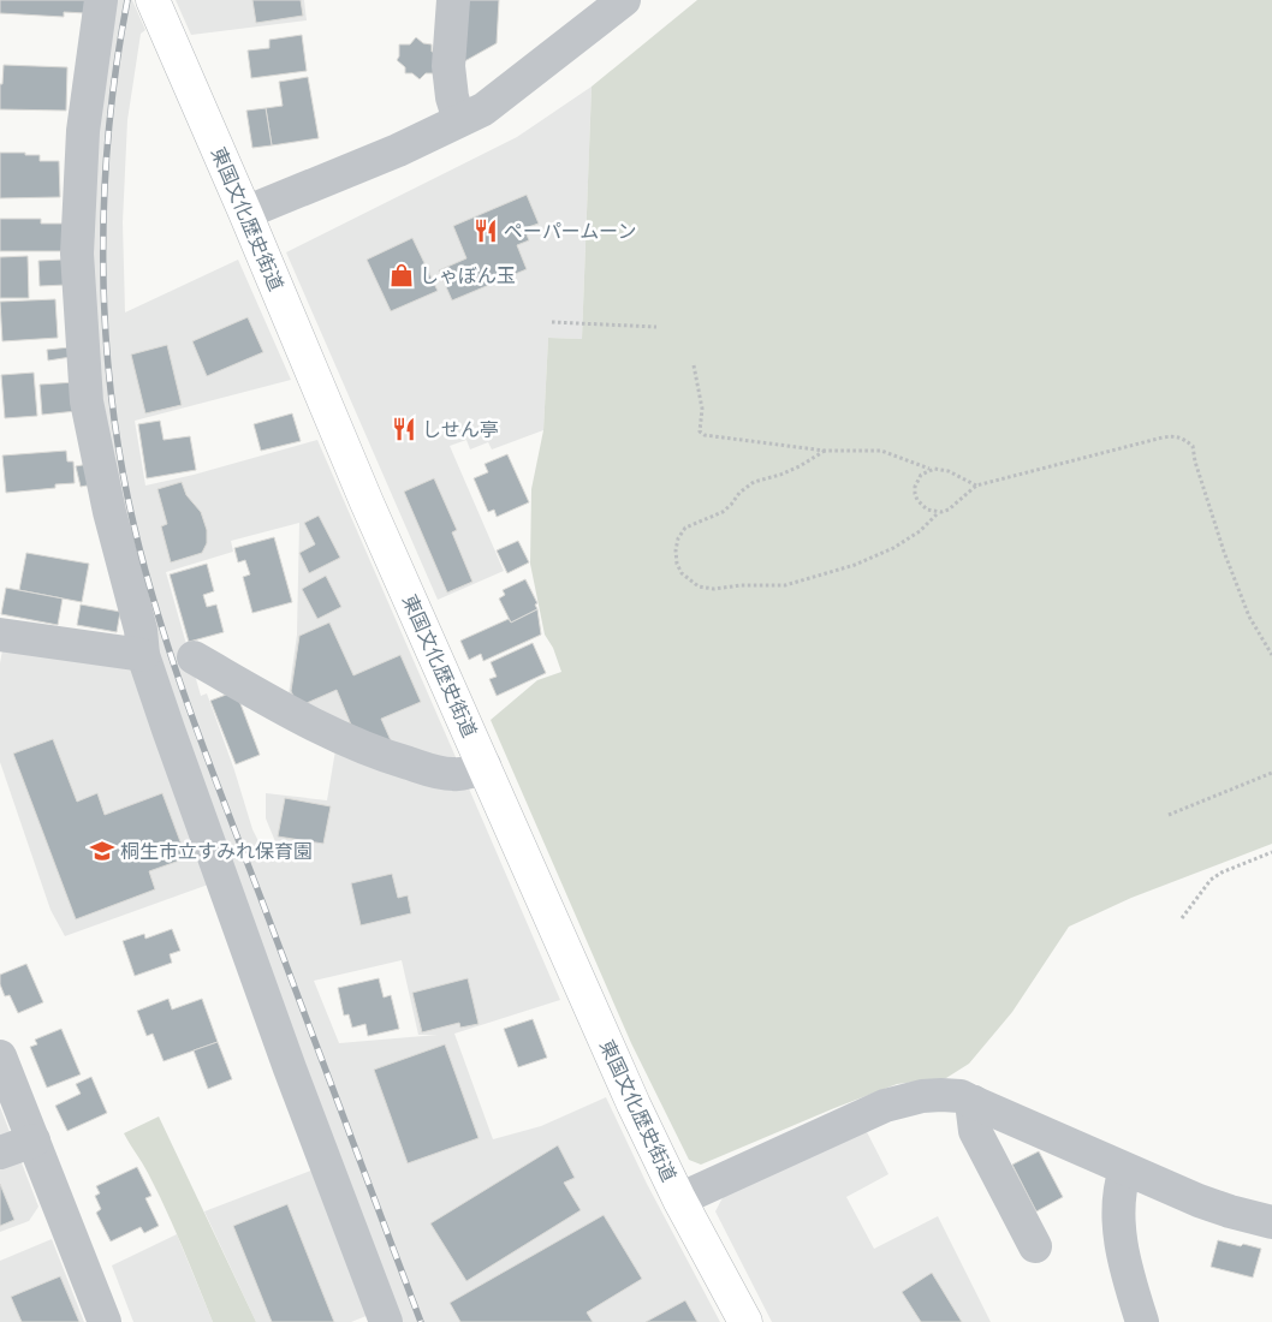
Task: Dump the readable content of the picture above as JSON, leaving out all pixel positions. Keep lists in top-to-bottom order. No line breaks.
{"streets":{"highway":["東国文化歴史街道"]},"places":{"restaurant":["ペーパームーン","しせん亭"],"shop":["しゃぼん玉"],"school or university":["桐生市立すみれ保育園"]}}
